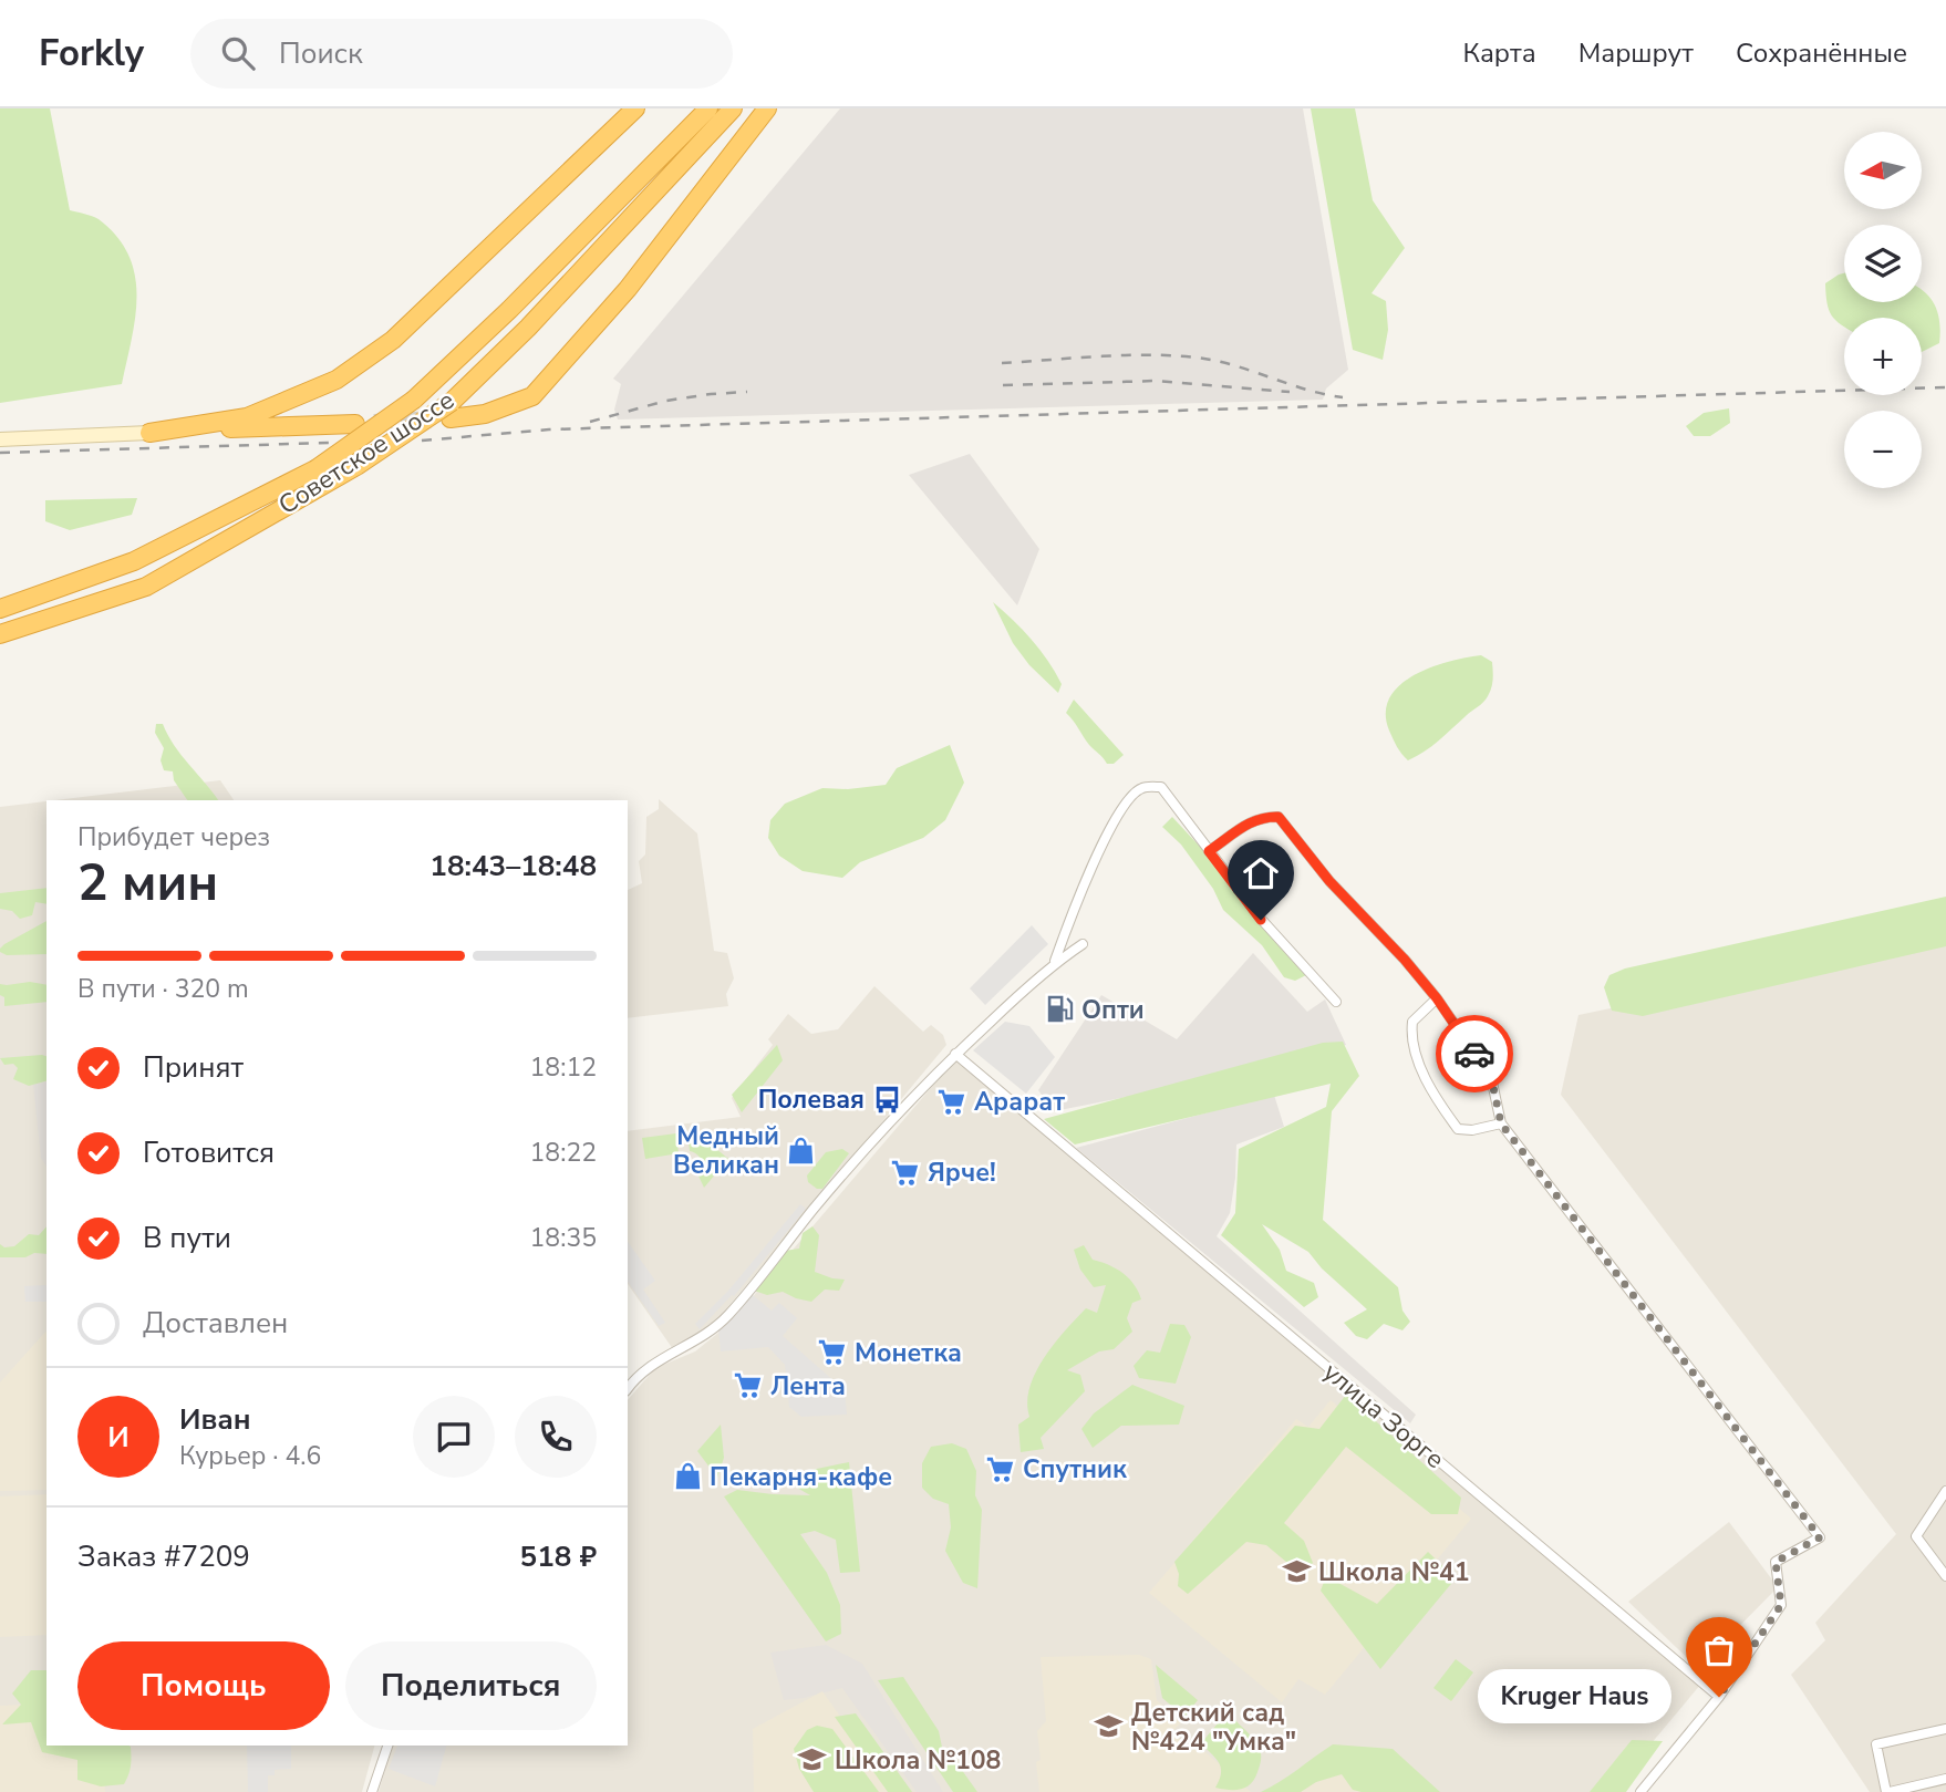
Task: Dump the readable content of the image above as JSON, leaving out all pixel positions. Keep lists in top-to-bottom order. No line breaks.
{"streets":{"highway":["Советское шоссе"],"street":["улица Зорге"]},"places":{"fuel station":["Опти"],"bus stop":["Полевая"],"supermarket":["Арарат","Ярче!","Монетка","Лента","Спутник"],"shop":["Медный Великан","Пекарня-кафе"],"school or university":["Школа №41","Детский сад №424 \"Умка\"","Школа №108"],"other":["Kruger Haus"]},"north":"left","page":{"header":"Forkly","search":"Поиск","nav":["Карта","Маршрут","Сохранённые"],"map_buttons":["+","−"],"heading":["2 мин","Прибудет через","18:43–18:48"],"panel":["Иван","Курьер · 4.6","Заказ #7209","518 ₽"],"bar":"В пути · 320 m","list":[["Принят","18:12"],["Готовится","18:22"],["В пути","18:35"],"Доставлен"],"round":"И","buttons":["Помощь","Поделиться"],"bubble":"Kruger Haus"}}
